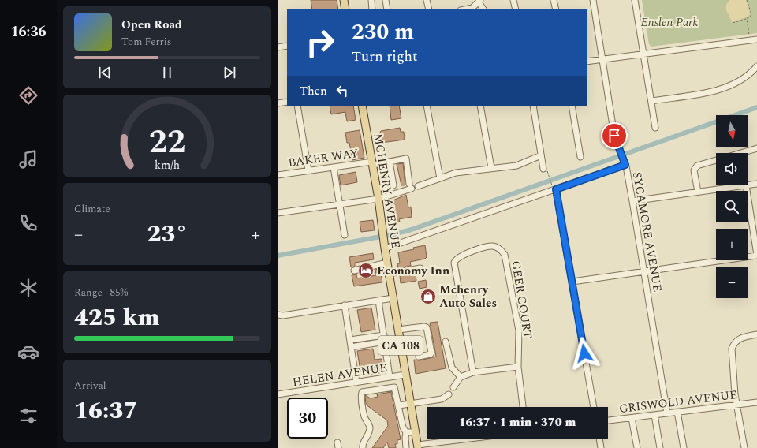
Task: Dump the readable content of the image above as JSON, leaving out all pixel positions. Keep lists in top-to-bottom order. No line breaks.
{"streets":{"main road":["MCHENRY AVENUE","CA 108"],"street":["BAKER WAY","SYCAMORE AVENUE","GEER COURT","HELEN AVENUE","GRISWOLD AVENUE"]},"crossings":[["BAKER WAY","MCHENRY AVENUE"],["MCHENRY AVENUE","HELEN AVENUE"],["SYCAMORE AVENUE","GRISWOLD AVENUE"]],"parks":["Enslen Park"],"places":{"hotel":["Economy Inn"],"shop":["Mchenry Auto Sales"]},"north":"bottom","page":{"tabs":"16:36","turn":["230 m","Turn right"],"song":["Open Road","Tom Ferris"],"then":"Then","map_buttons":["+","−"],"tile":["Climate",["Range · 85%","425 km"],["Arrival","16:37"]],"heat":["−","23°","+"],"limit":"30","trip":"16:37 · 1 min · 370 m","gauge":["22","km/h"]}}
